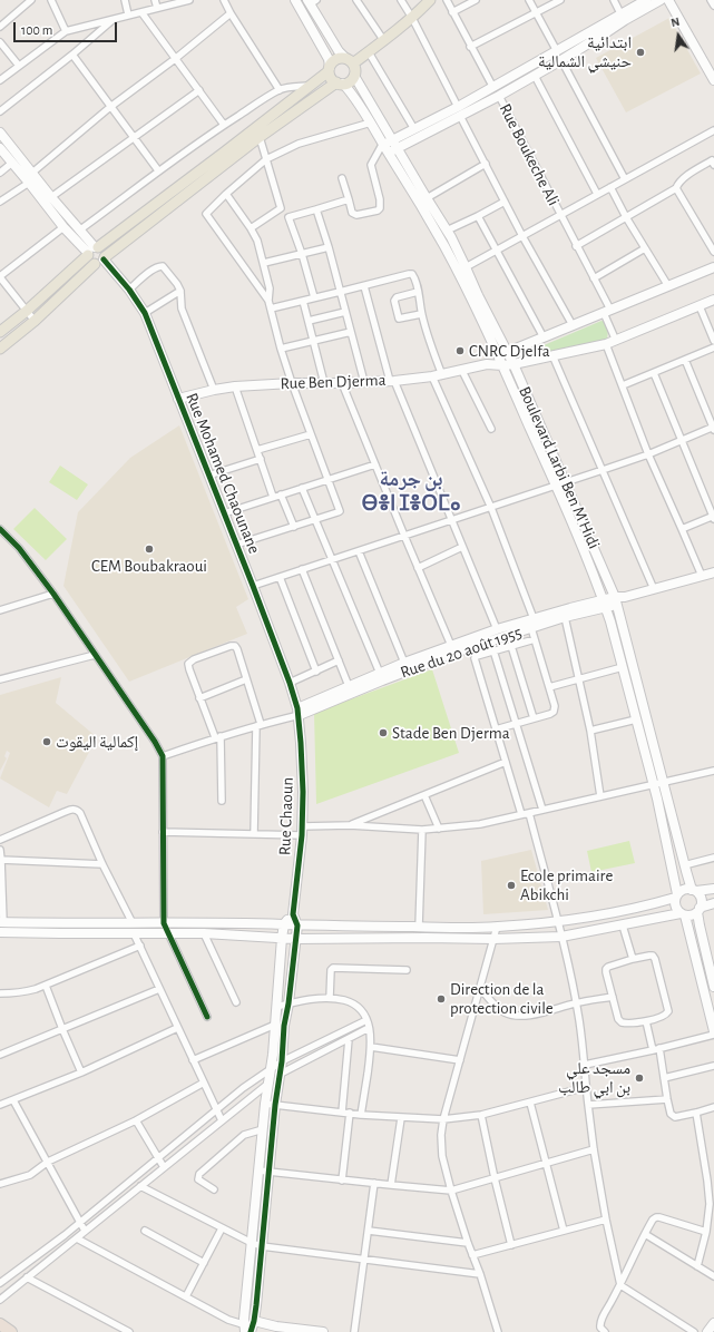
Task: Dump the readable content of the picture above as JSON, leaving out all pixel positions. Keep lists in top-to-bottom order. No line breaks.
{"streets":{"street":["Rue Boukeche Ali","Rue Ben Djerma","Boulevard Larbi Ben M'Hidi","Rue Mohamed Chaounane","Rue du 20 août 1955","Rue Chaoun"]},"crossings":[["Rue Boukeche Ali","Rue Ben Djerma"],["Rue Ben Djerma","Boulevard Larbi Ben M'Hidi"],["Rue Ben Djerma","Rue Mohamed Chaounane"],["Boulevard Larbi Ben M'Hidi","Rue du 20 août 1955"],["Rue Mohamed Chaounane","Rue du 20 août 1955"],["Rue Mohamed Chaounane","Rue Chaoun"],["Rue du 20 août 1955","Rue Chaoun"]],"districts":["بن جرمة ⴱⴻⵏ ⵊⴻⵔⵎⴰ"],"places":["ابتدائية حنيشي الشمالية","CNRC Djelfa","CEM Boubakraoui","Stade Ben Djerma","إكمالية اليقوت","Ecole primaire Abikchi","Direction de la protection civile","مسجد علي بن ابي طالب"],"scale_bar":"100 m","north":"top"}
